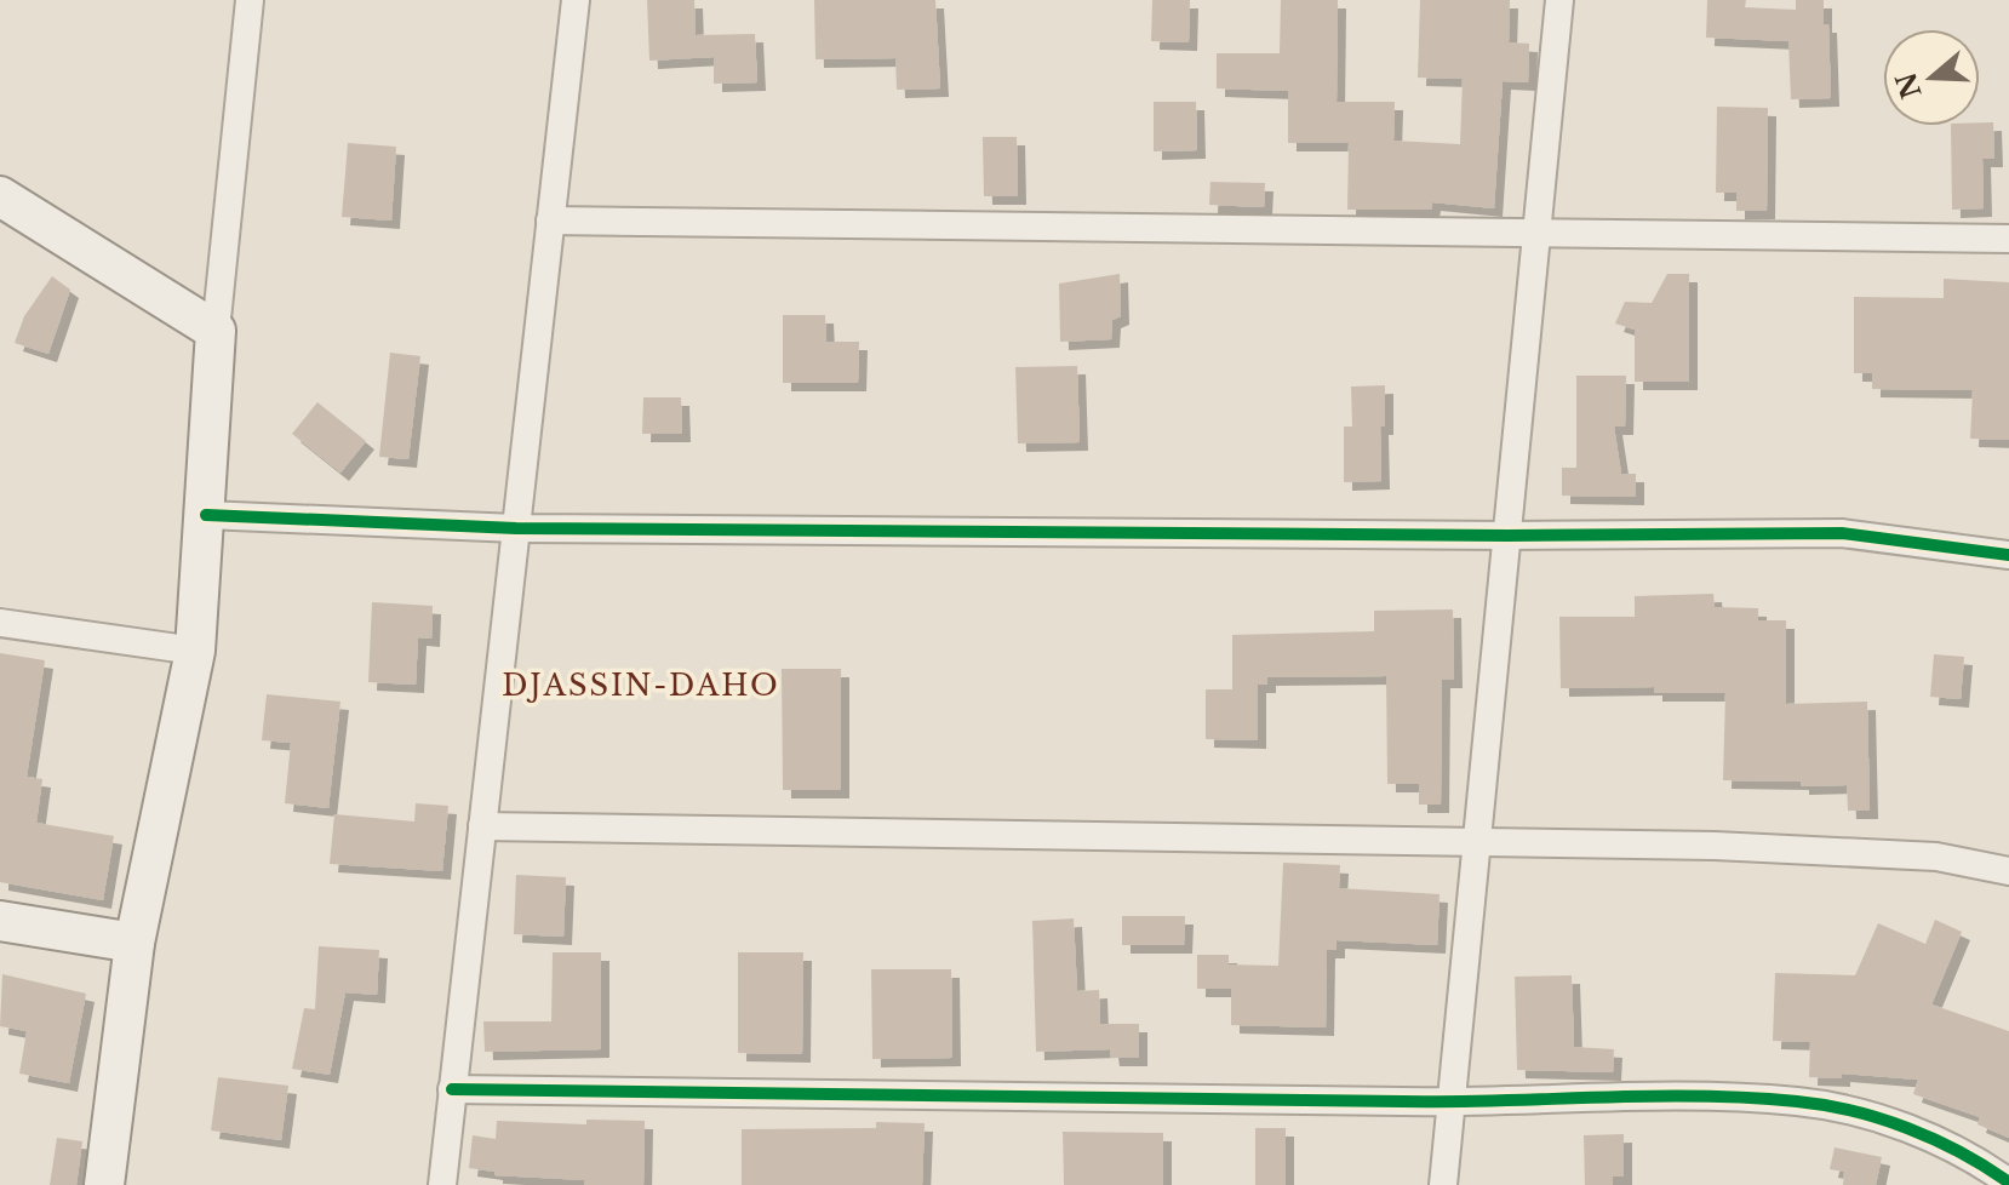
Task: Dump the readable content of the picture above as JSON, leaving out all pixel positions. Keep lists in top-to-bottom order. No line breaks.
{"districts":["DJASSIN-DAHO"],"north":"left"}
